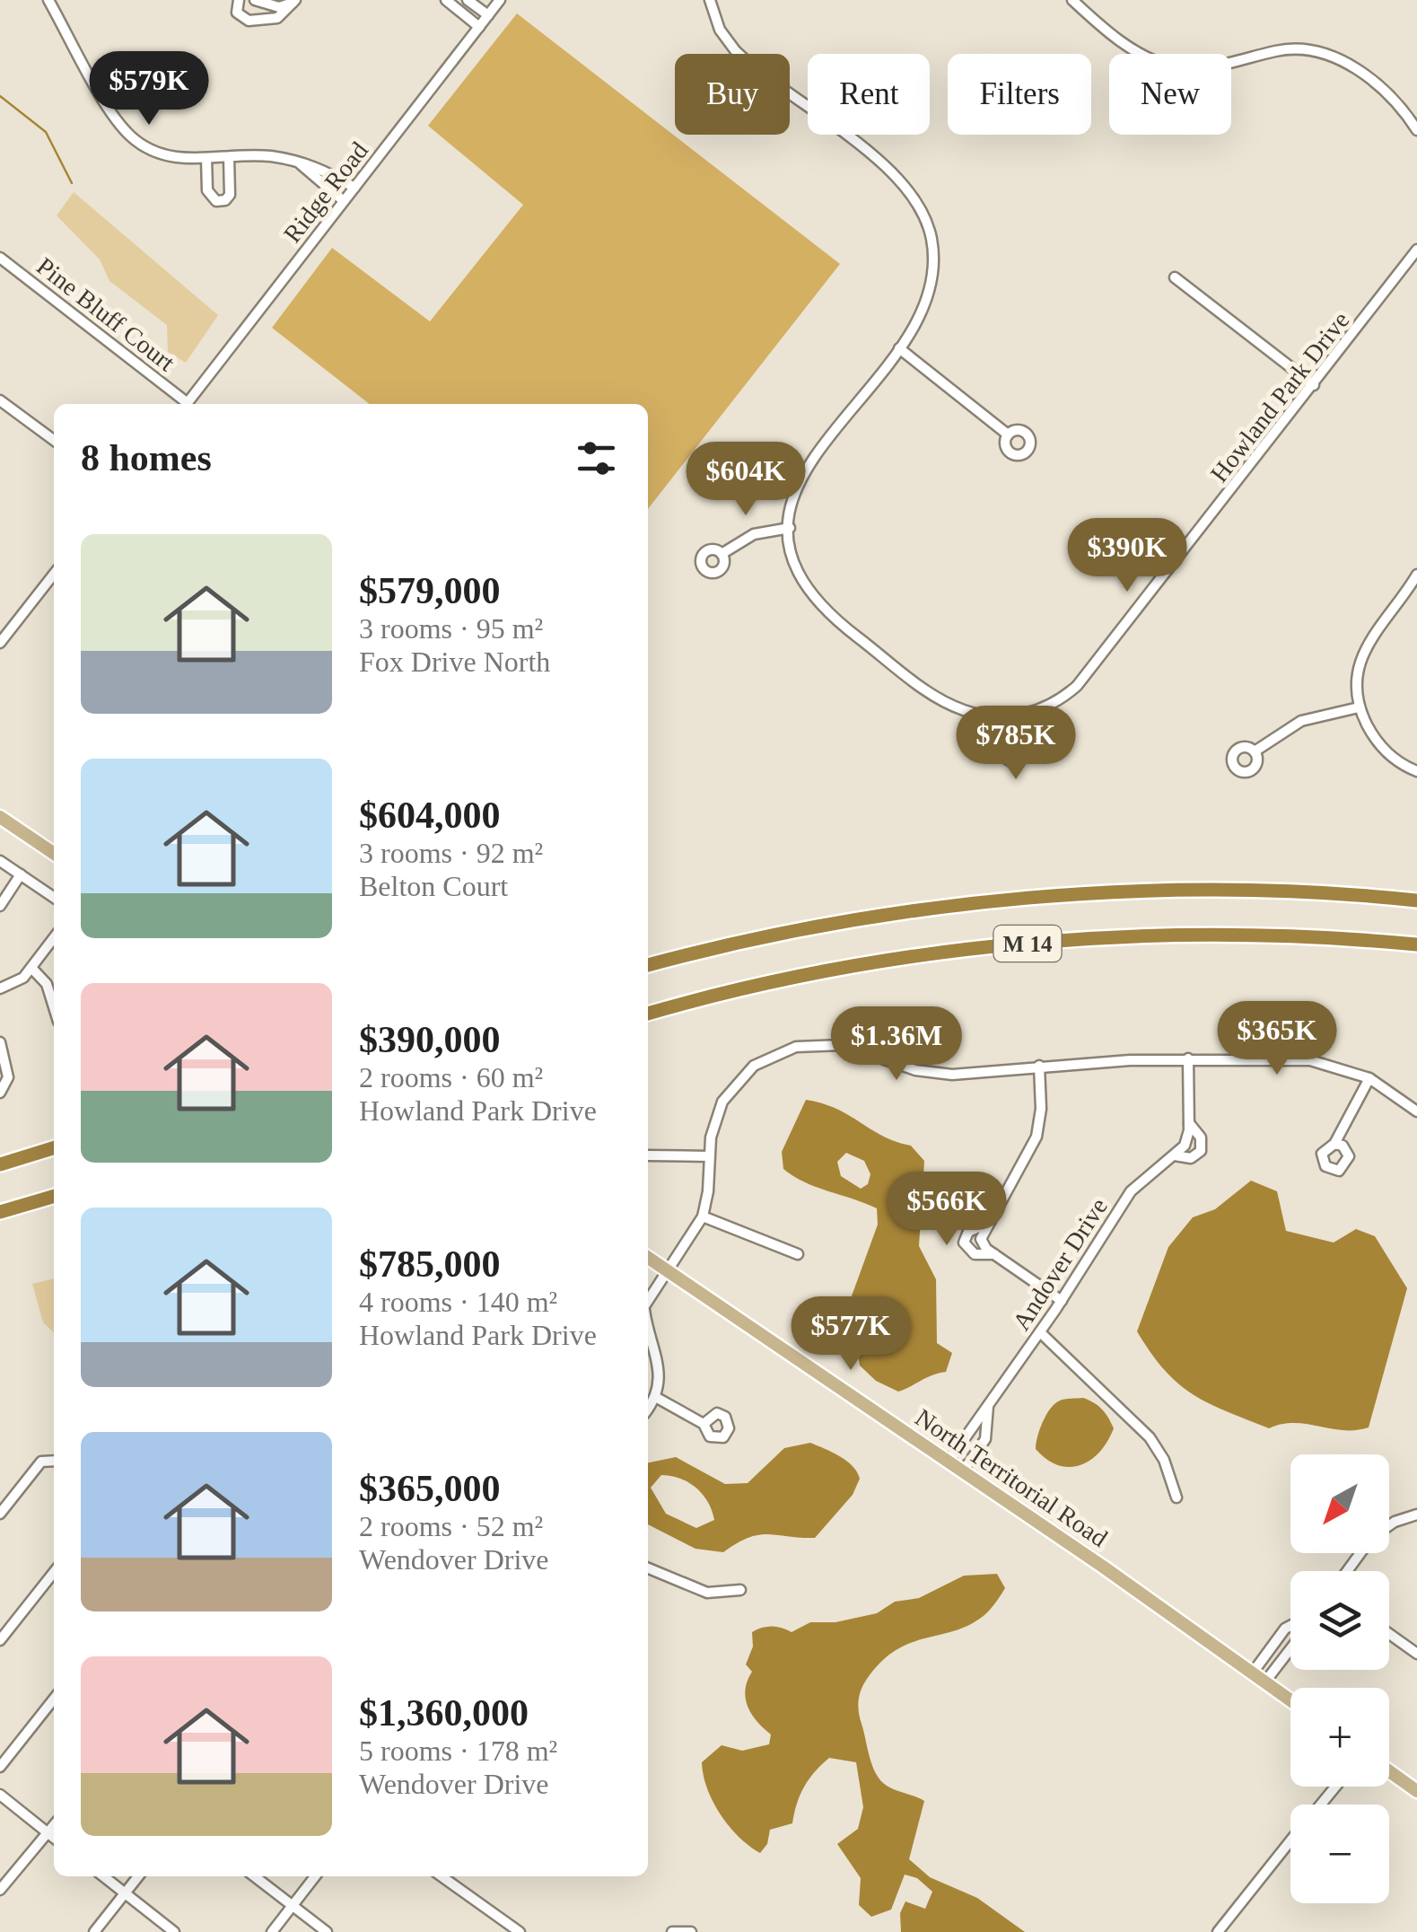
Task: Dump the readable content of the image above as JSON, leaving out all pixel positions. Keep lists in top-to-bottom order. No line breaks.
{"streets":{"highway":["M 14"],"main road":["North Territorial Road"],"street":["Ridge Road","Pine Bluff Court","Howland Park Drive","Andover Drive"]},"crossings":[["Andover Drive","North Territorial Road"]],"north":"bottom left","page":{"price":["$579K","$604K","$390K","$785K","$365K","$1.36M","$566K","$577K"],"chip":["Buy","Rent","Filters","New"],"heading":"8 homes","list":[{"name":"$579,000","note":"3 rooms · 95 m² · Fox Drive North"},{"name":"$604,000","note":"3 rooms · 92 m² · Belton Court"},{"name":"$390,000","note":"2 rooms · 60 m² · Howland Park Drive"},{"name":"$785,000","note":"4 rooms · 140 m² · Howland Park Drive"},{"name":"$365,000","note":"2 rooms · 52 m² · Wendover Drive"},{"name":"$1,360,000","note":"5 rooms · 178 m² · Wendover Drive"}],"map_buttons":["+","−"]}}
